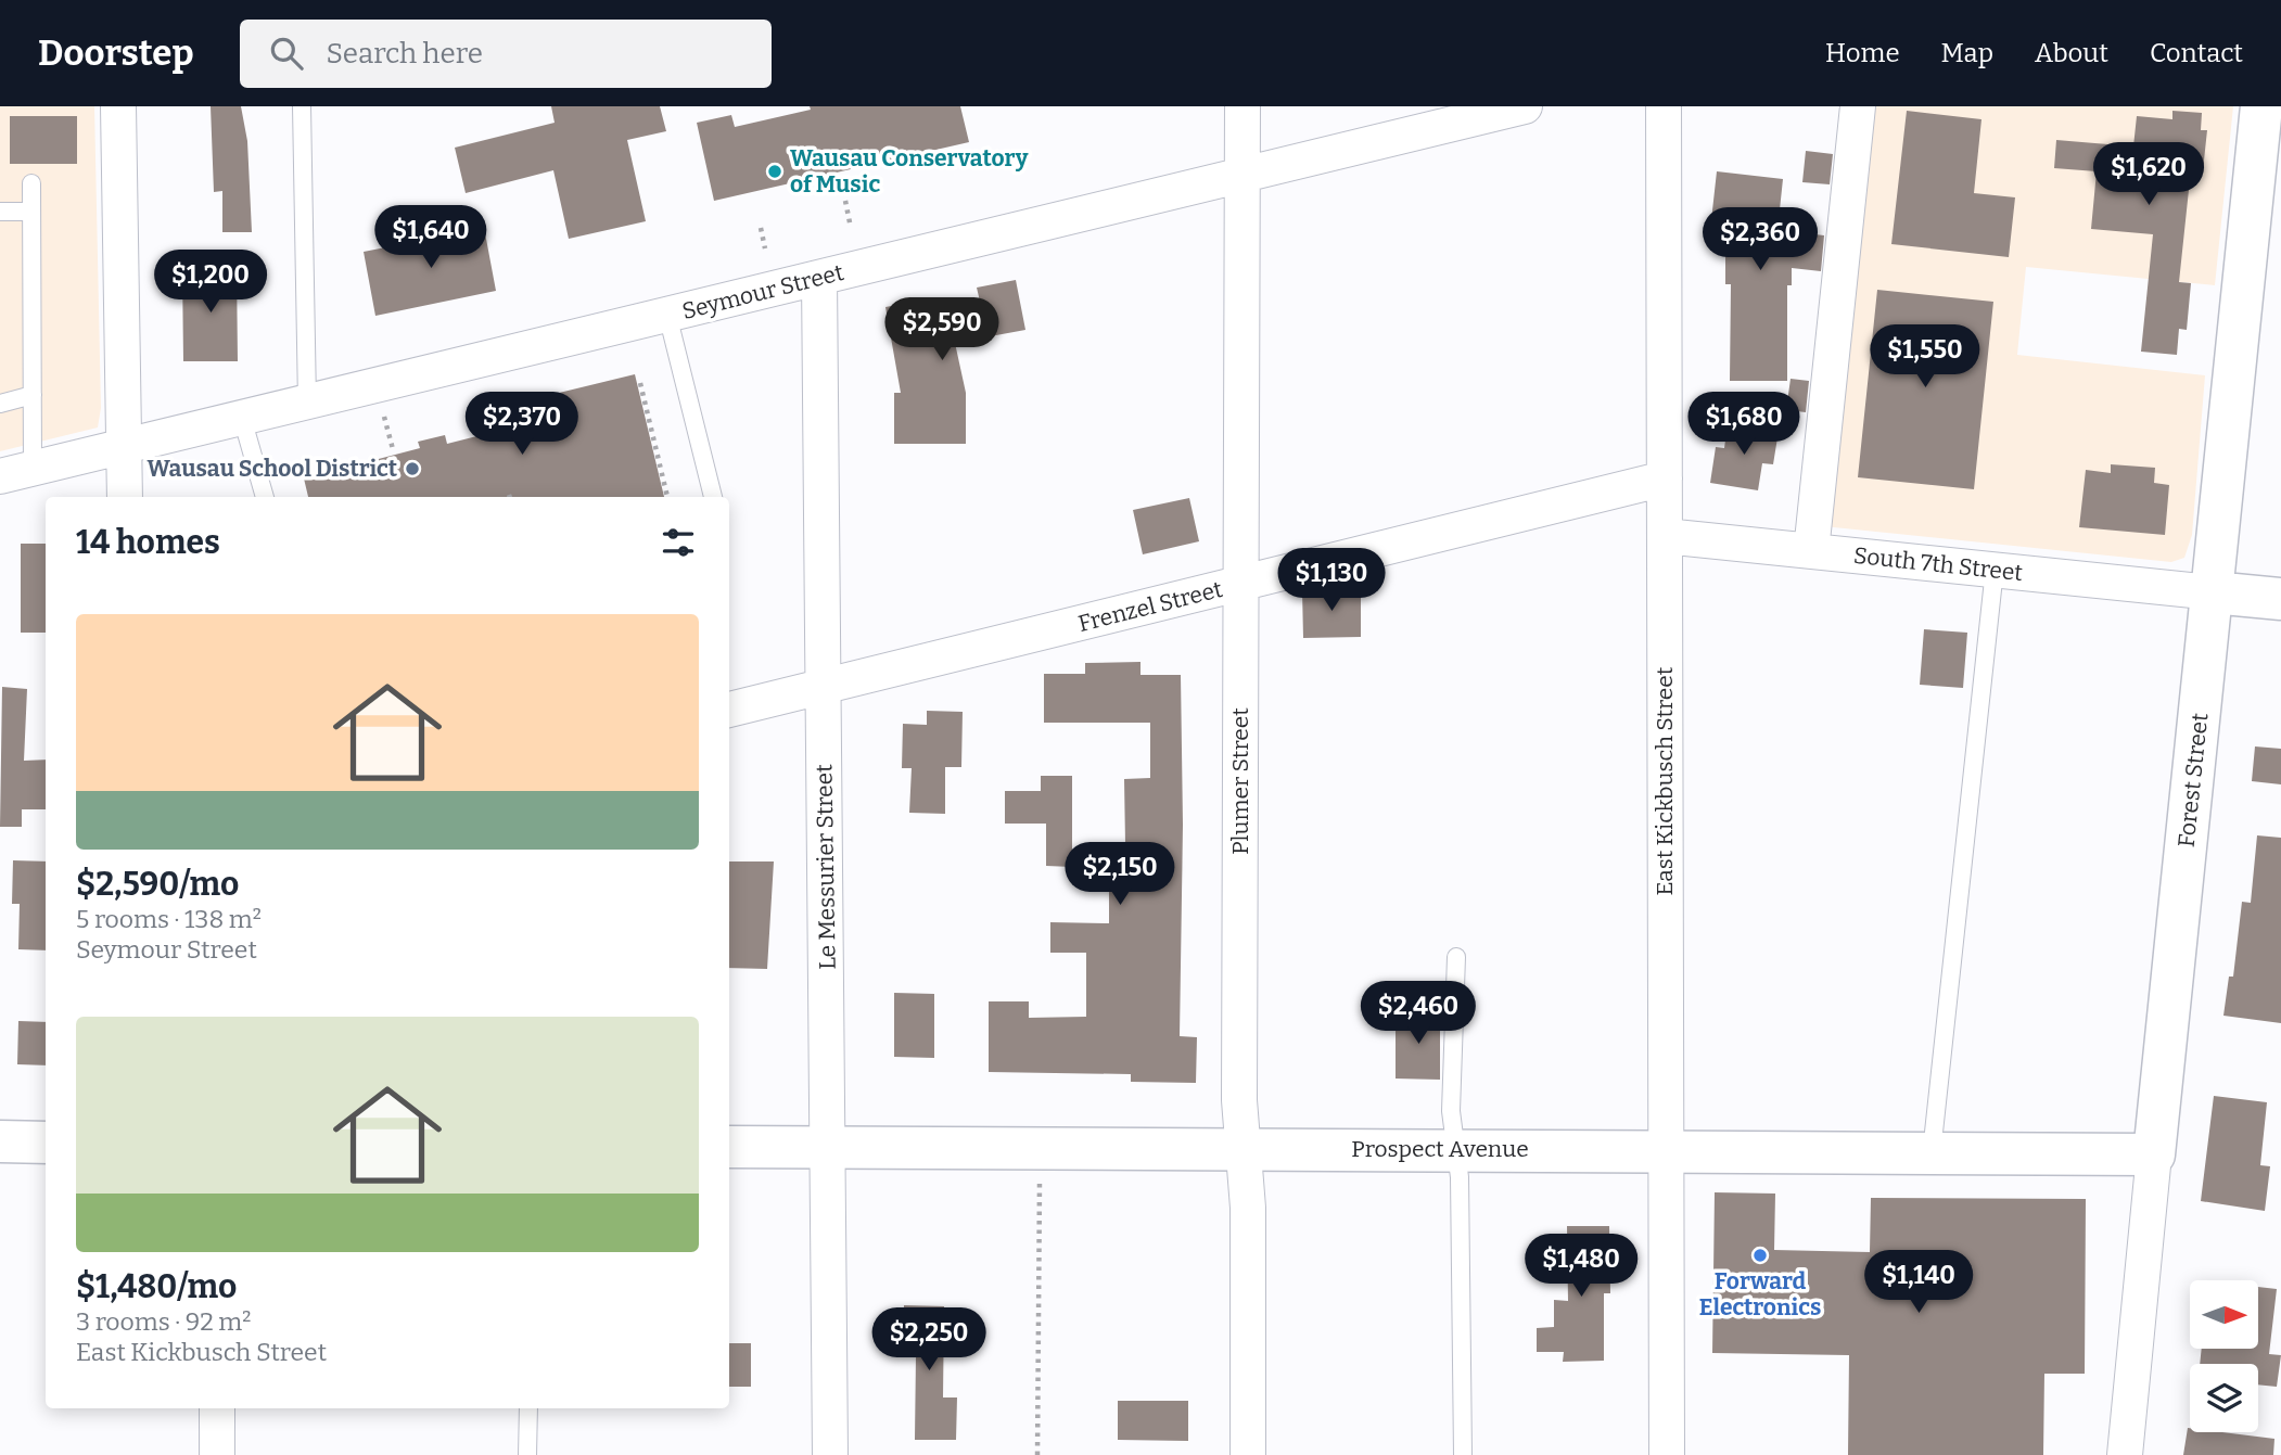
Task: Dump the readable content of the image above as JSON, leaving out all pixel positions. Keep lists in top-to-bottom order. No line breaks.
{"streets":{"street":["Seymour Street","South 7th Street","Frenzel Street","Forest Street","Plumer Street","East Kickbusch Street","Le Messurier Street","Prospect Avenue"]},"crossings":[["Seymour Street","Plumer Street"],["Seymour Street","Le Messurier Street"],["South 7th Street","Forest Street"],["South 7th Street","East Kickbusch Street"],["Frenzel Street","Plumer Street"],["Frenzel Street","East Kickbusch Street"],["Frenzel Street","Le Messurier Street"],["Forest Street","Prospect Avenue"],["Plumer Street","Prospect Avenue"],["East Kickbusch Street","Prospect Avenue"],["Le Messurier Street","Prospect Avenue"]],"places":["Wausau Conservatory of Music","Wausau School District","Forward Electronics"],"north":"right","page":{"header":"Doorstep","search":"Search here","nav":["Home","Map","About","Contact"],"price":["$1,620","$1,640","$2,360","$1,200","$2,590","$1,550","$2,370","$1,680","$1,130","$2,150","$2,460","$1,480","$1,140","$2,250"],"heading":"14 homes","list":[{"name":"$2,590/mo","note":"5 rooms · 138 m² · Seymour Street"},{"name":"$1,480/mo","note":"3 rooms · 92 m² · East Kickbusch Street"}]}}
